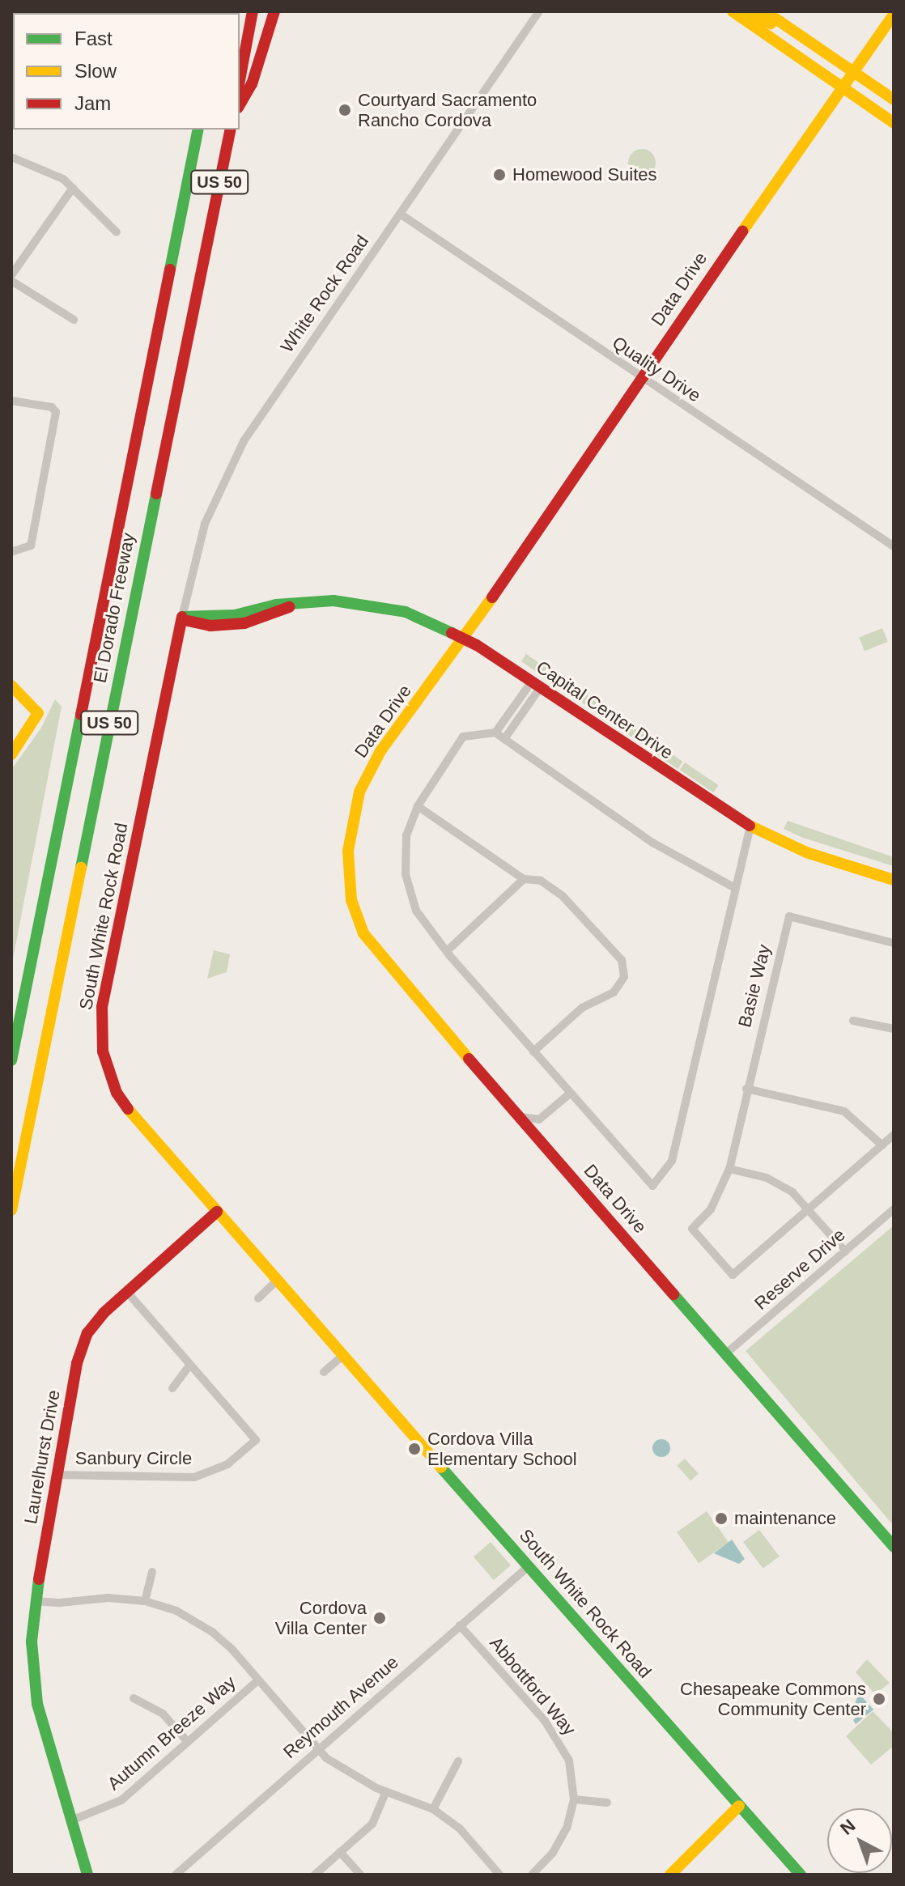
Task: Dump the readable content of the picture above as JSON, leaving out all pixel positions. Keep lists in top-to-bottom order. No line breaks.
{"streets":{"main road":["US 50","Data Drive","El Dorado Freeway","Capital Center Drive","South White Rock Road","Laurelhurst Drive"],"street":["White Rock Road","Quality Drive","Basie Way","Reserve Drive","Sanbury Circle","Abbottford Way","Reymouth Avenue","Autumn Breeze Way"]},"crossings":[["Data Drive","Quality Drive"],["Data Drive","Capital Center Drive"],["Data Drive","Reserve Drive"],["White Rock Road","Quality Drive"],["White Rock Road","Capital Center Drive"],["White Rock Road","South White Rock Road"],["Capital Center Drive","South White Rock Road"],["South White Rock Road","Laurelhurst Drive"],["South White Rock Road","Reymouth Avenue"],["Laurelhurst Drive","Sanbury Circle"],["Laurelhurst Drive","Autumn Breeze Way"],["Abbottford Way","Reymouth Avenue"]],"places":["Courtyard Sacramento Rancho Cordova","Homewood Suites","Cordova Villa Elementary School","maintenance","Cordova Villa Center","Chesapeake Commons Community Center"],"legend":["Fast","Slow","Jam"],"north":"top left"}
